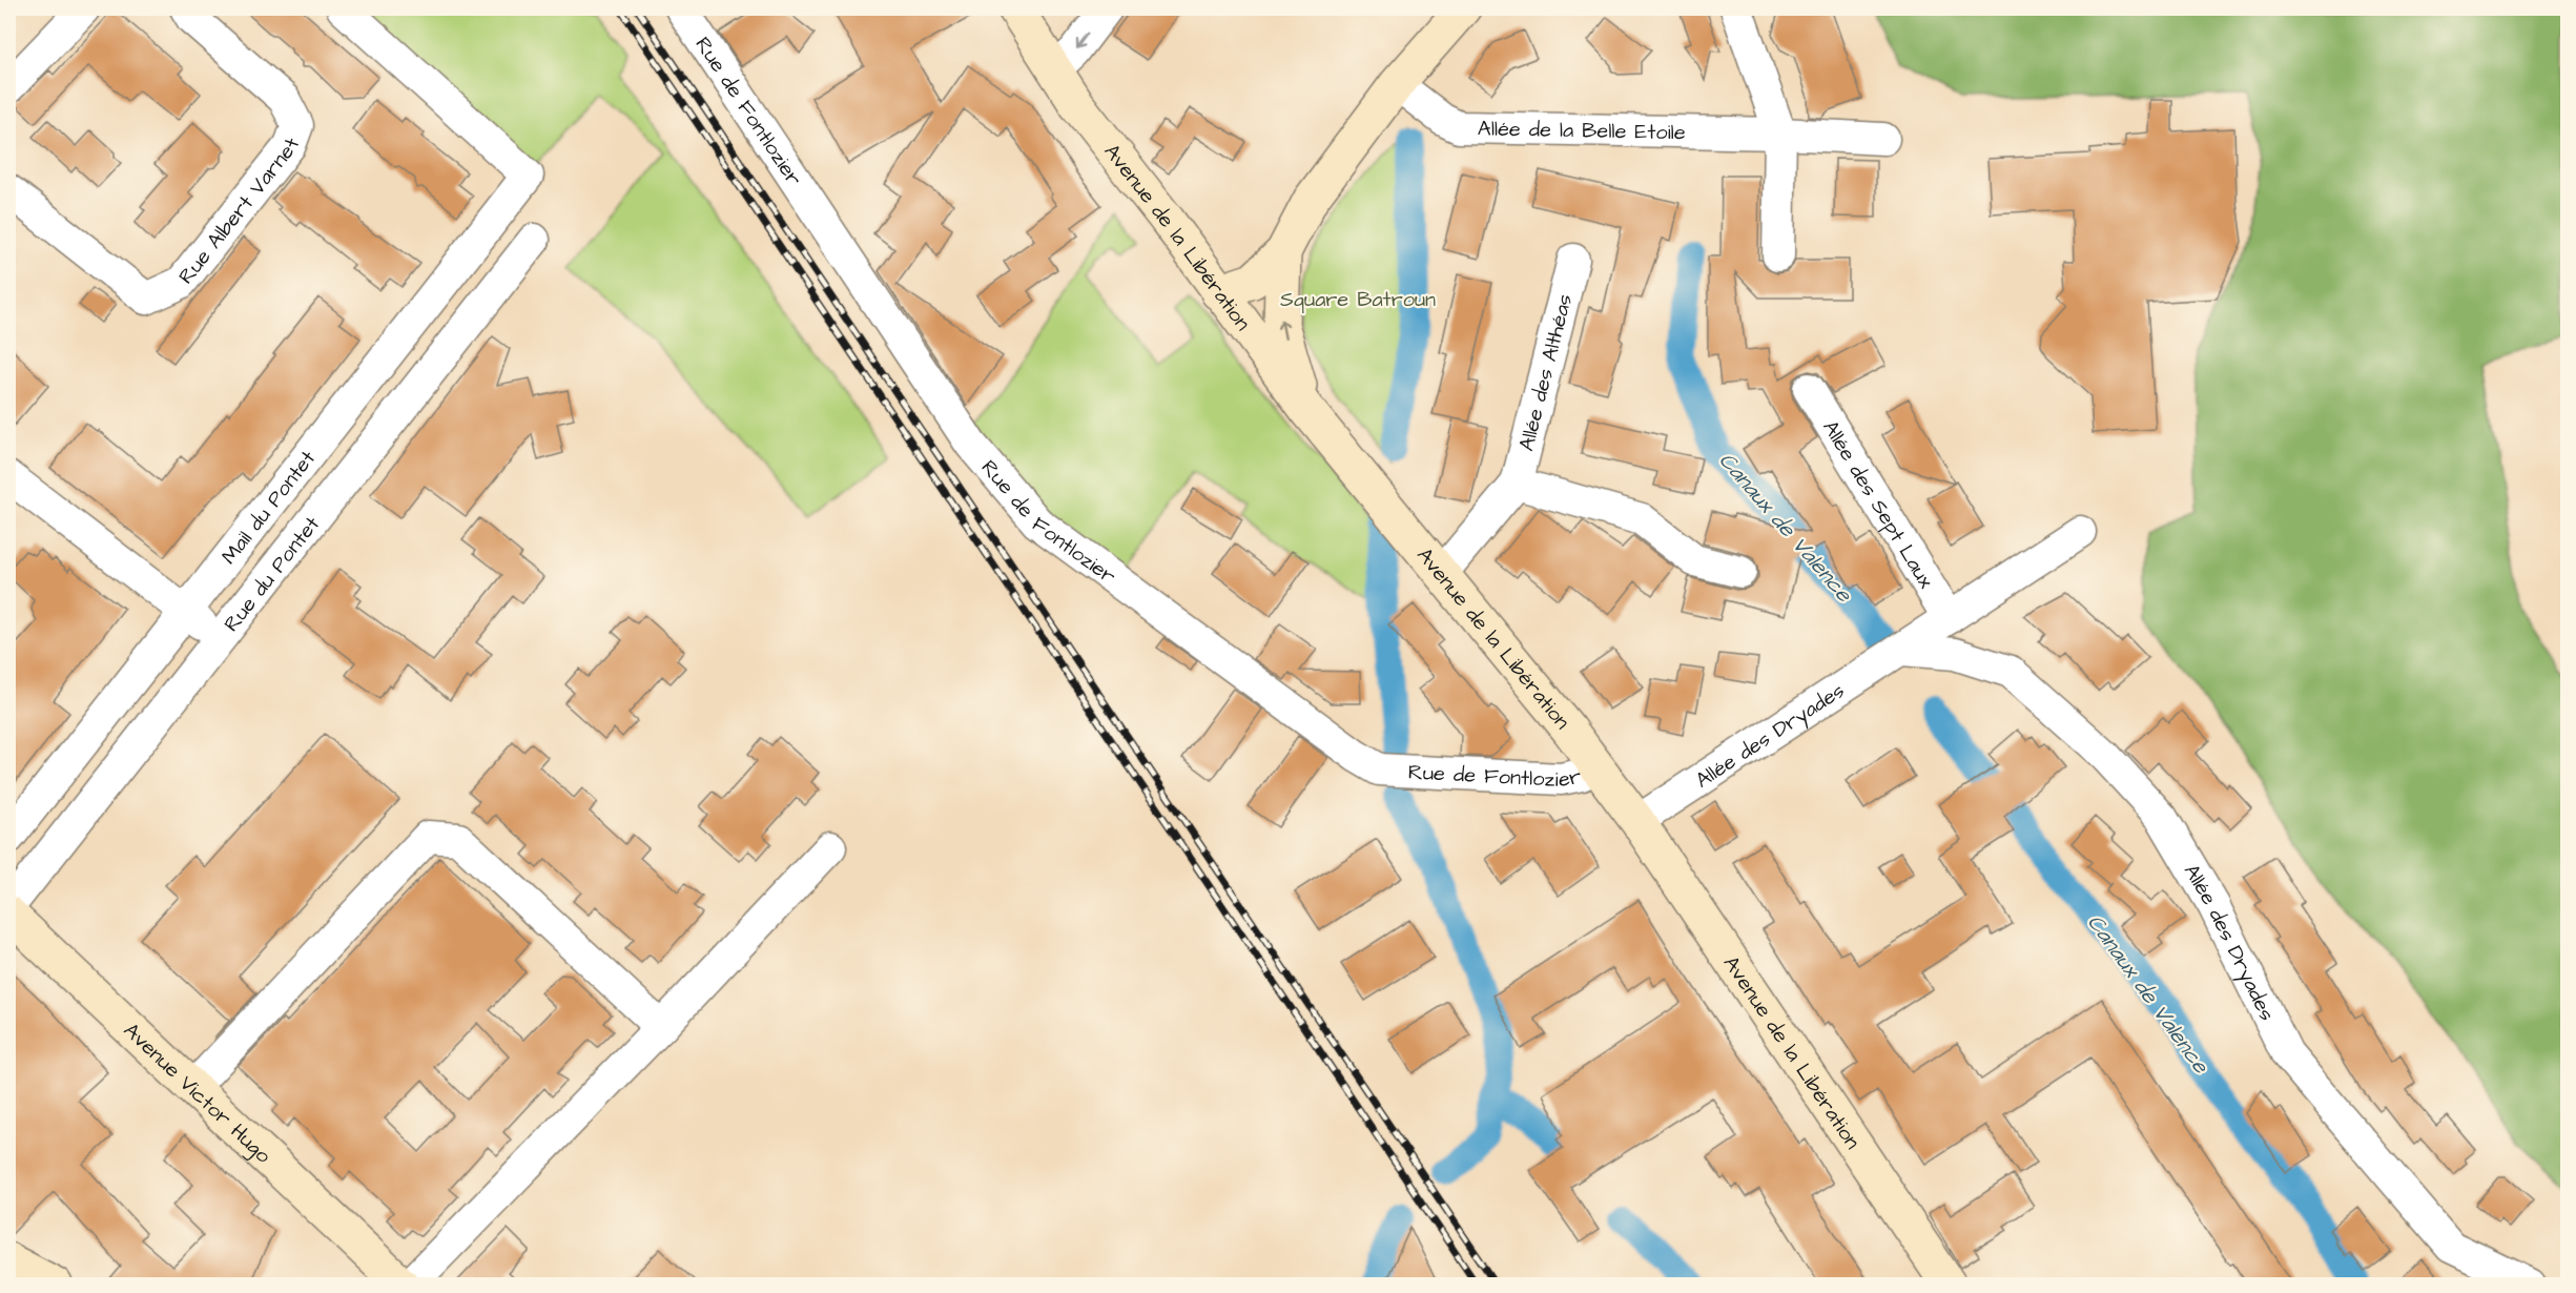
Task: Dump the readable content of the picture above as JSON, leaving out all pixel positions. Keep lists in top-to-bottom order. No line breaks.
{"streets":{"main road":["Avenue de la Libération","Avenue Victor Hugo"],"street":["Rue de Fontlozier","Allée de la Belle Etoile","Rue Albert Varnet","Allée des Althéas","Allée des Sept Laux","Mail du Pontet","Rue du Pontet","Allée des Dryades"]},"crossings":[["Rue de Fontlozier","Avenue de la Libération"],["Avenue de la Libération","Allée des Althéas"],["Avenue de la Libération","Allée des Dryades"],["Allée des Sept Laux","Allée des Dryades"]],"water":["Canaux de Valence"],"parks":["Square Batroun"]}
